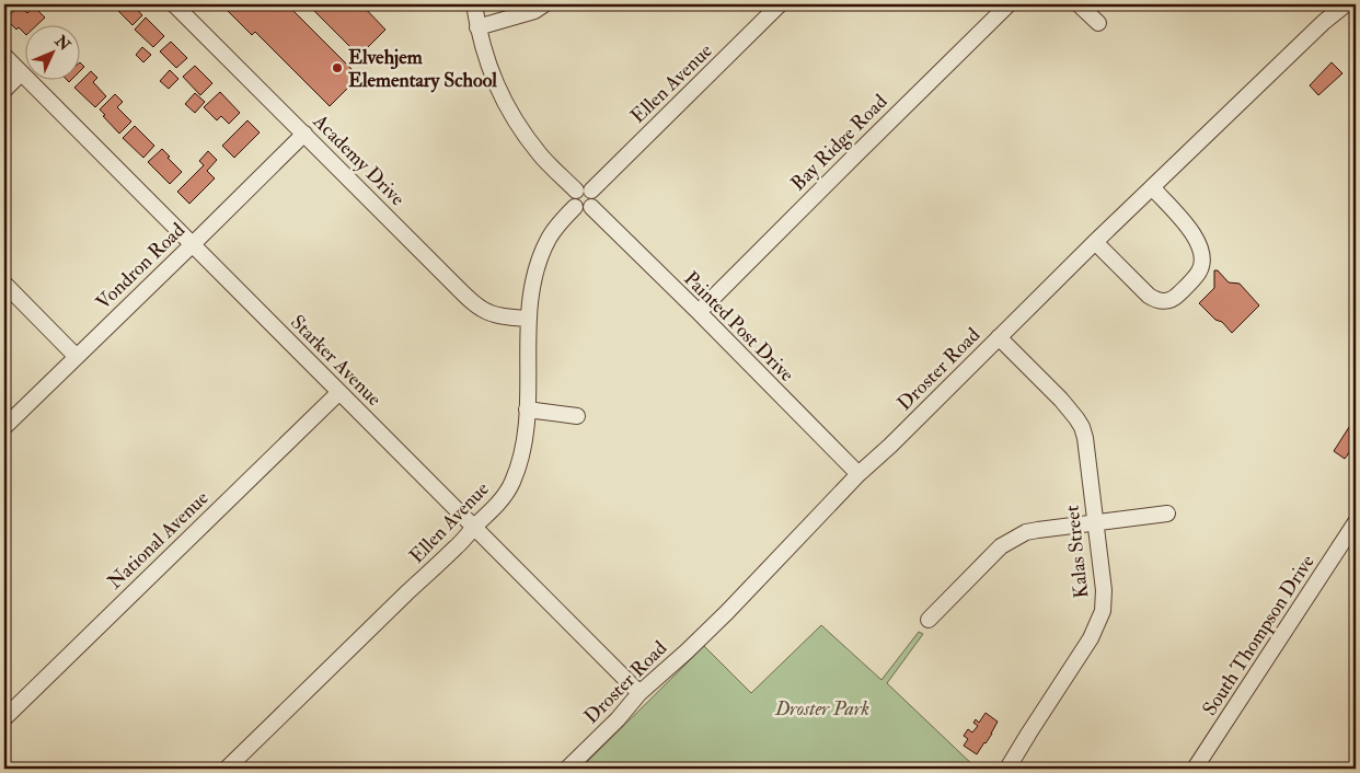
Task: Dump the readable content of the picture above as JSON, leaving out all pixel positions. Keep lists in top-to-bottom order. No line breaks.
{"streets":{"street":["Ellen Avenue","Bay Ridge Road","Academy Drive","Vondron Road","Painted Post Drive","Starker Avenue","Droster Road","National Avenue","Kalas Street","South Thompson Drive"]},"crossings":[["Ellen Avenue","Academy Drive"],["Ellen Avenue","Painted Post Drive"],["Ellen Avenue","Starker Avenue"],["Bay Ridge Road","Painted Post Drive"],["Academy Drive","Vondron Road"],["Vondron Road","Starker Avenue"],["Painted Post Drive","Droster Road"],["Starker Avenue","Droster Road"],["Starker Avenue","National Avenue"],["Droster Road","Kalas Street"]],"parks":["Droster Park"],"places":["Elvehjem Elementary School"],"north":"top right"}
